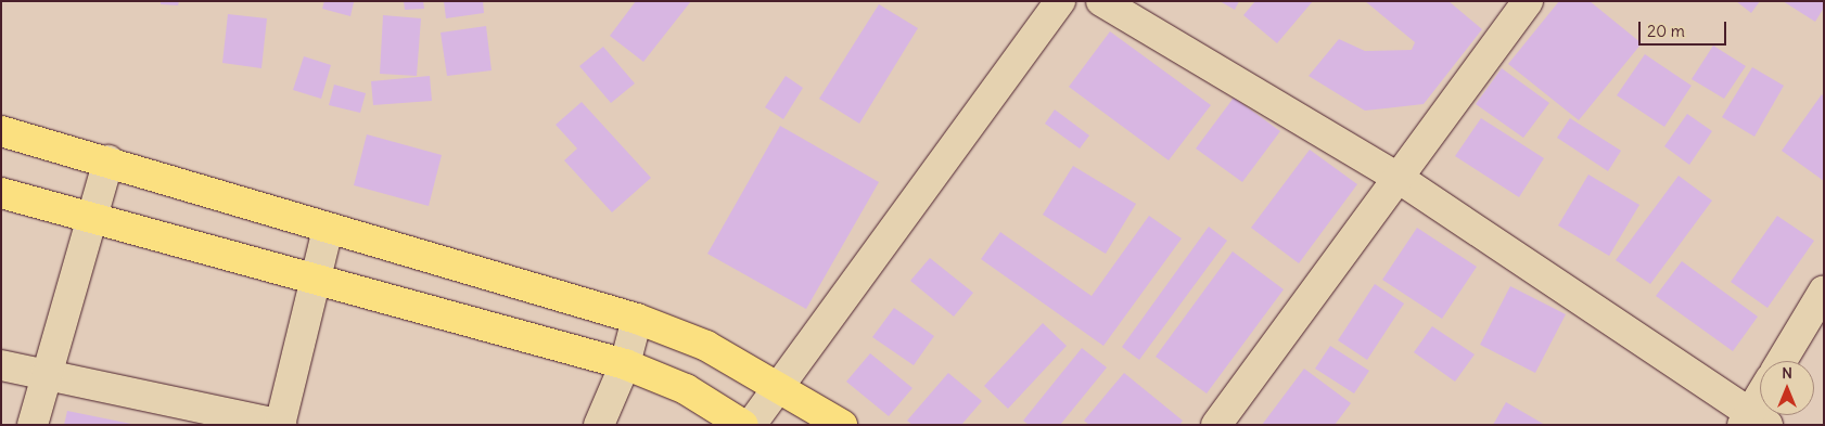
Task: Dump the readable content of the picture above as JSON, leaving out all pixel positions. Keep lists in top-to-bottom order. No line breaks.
{"scale_bar":"20 m","north":"top"}
